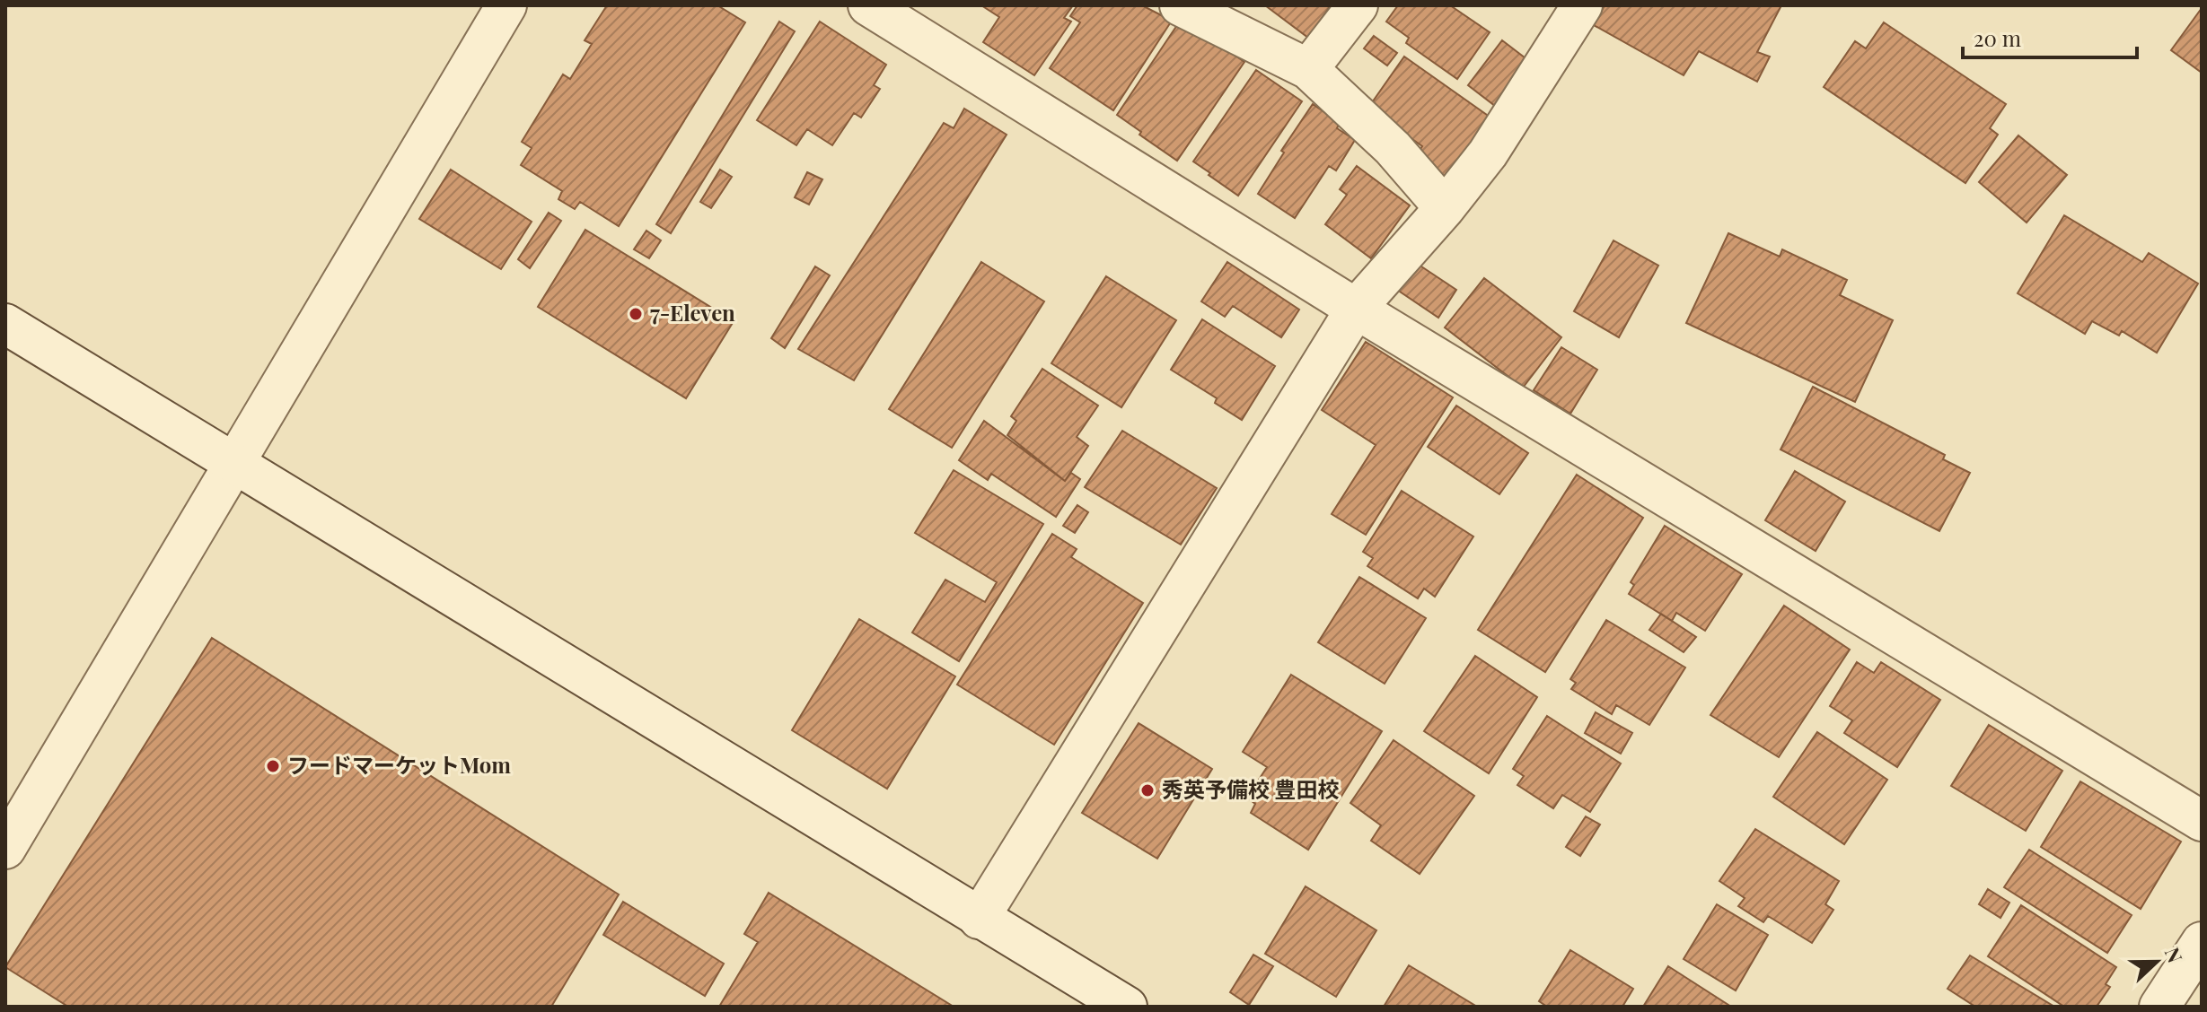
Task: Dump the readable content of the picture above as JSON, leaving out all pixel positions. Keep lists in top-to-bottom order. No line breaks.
{"places":["7-Eleven","フードマーケットMom","秀英予備校 豊田校"],"scale_bar":"20 m","north":"right"}
